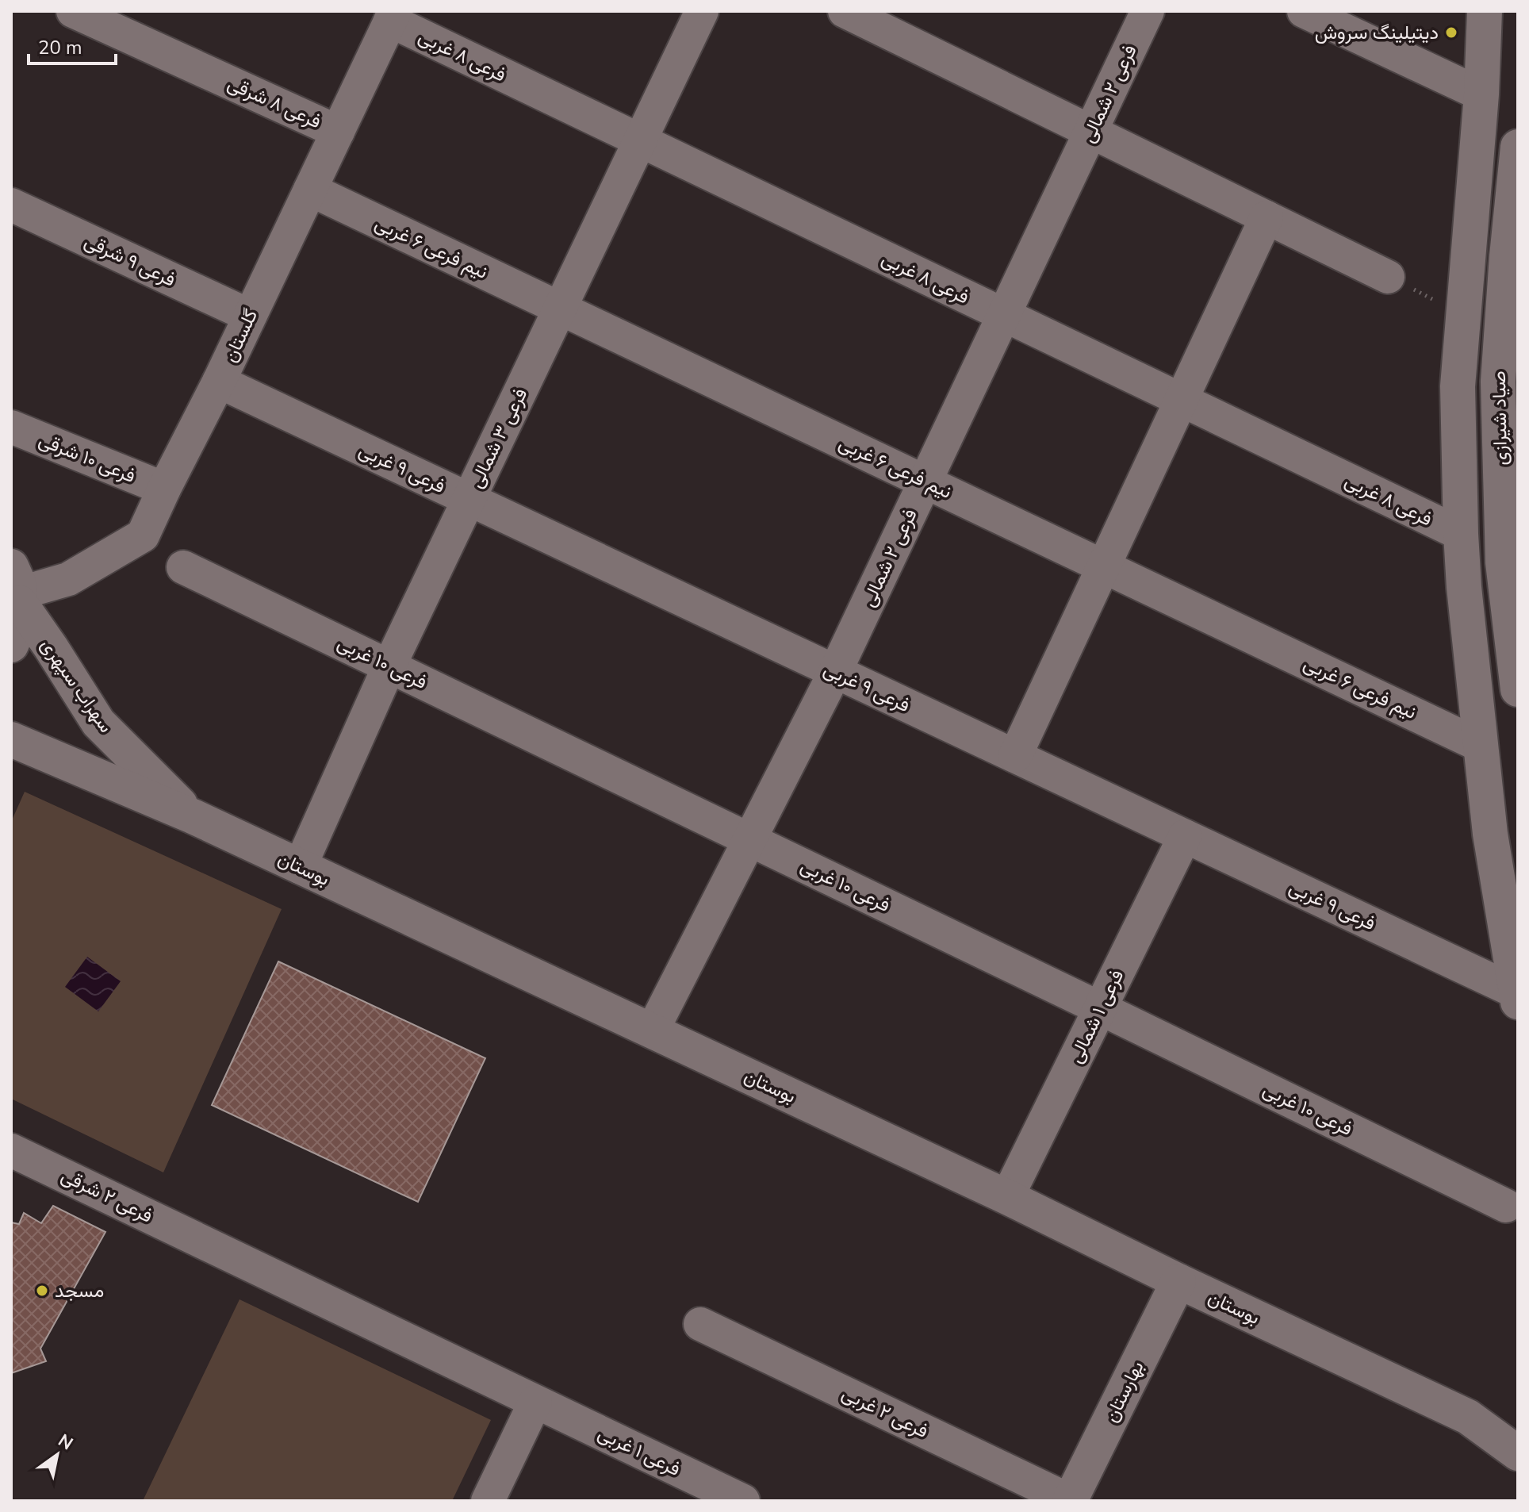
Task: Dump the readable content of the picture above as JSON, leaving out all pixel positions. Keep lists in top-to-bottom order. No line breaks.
{"streets":{"main road":["صیاد شیرازی","سهراب سپهری","بوستان","بهارستان"],"street":["فرعی ۸ غربی","فرعی ۲ شمالی","فرعی ۸ شرقی","نیم فرعی ۶ غربی","فرعی ۹ شرقی","گلستان","فرعی ۳ شمالی","فرعی ۱۰ شرقی","فرعی ۹ غربی","فرعی ۱۰ غربی","فرعی ۱ شمالی","فرعی ۲ شرقی","فرعی ۲ غربی","فرعی ۱ غربی"]},"crossings":[["فرعی ۸ غربی","فرعی ۲ شمالی"],["فرعی ۸ غربی","گلستان"],["فرعی ۸ غربی","فرعی ۳ شمالی"],["فرعی ۲ شمالی","نیم فرعی ۶ غربی"],["فرعی ۲ شمالی","فرعی ۹ غربی"],["فرعی ۲ شمالی","فرعی ۱۰ غربی"],["فرعی ۲ شمالی","بوستان"],["فرعی ۸ شرقی","گلستان"],["نیم فرعی ۶ غربی","گلستان"],["نیم فرعی ۶ غربی","فرعی ۳ شمالی"],["فرعی ۹ شرقی","گلستان"],["گلستان","فرعی ۱۰ شرقی"],["گلستان","فرعی ۹ غربی"],["گلستان","سهراب سپهری"],["فرعی ۳ شمالی","فرعی ۹ غربی"],["فرعی ۳ شمالی","فرعی ۱۰ غربی"],["فرعی ۳ شمالی","بوستان"],["فرعی ۹ غربی","فرعی ۱ شمالی"],["فرعی ۱۰ غربی","فرعی ۱ شمالی"],["سهراب سپهری","بوستان"],["بوستان","فرعی ۱ شمالی"],["بوستان","بهارستان"],["فرعی ۲ شرقی","فرعی ۱ غربی"],["بهارستان","فرعی ۲ غربی"]],"places":["دیتیلینگ سروش","مسجد"],"scale_bar":"20 m","north":"top right"}
